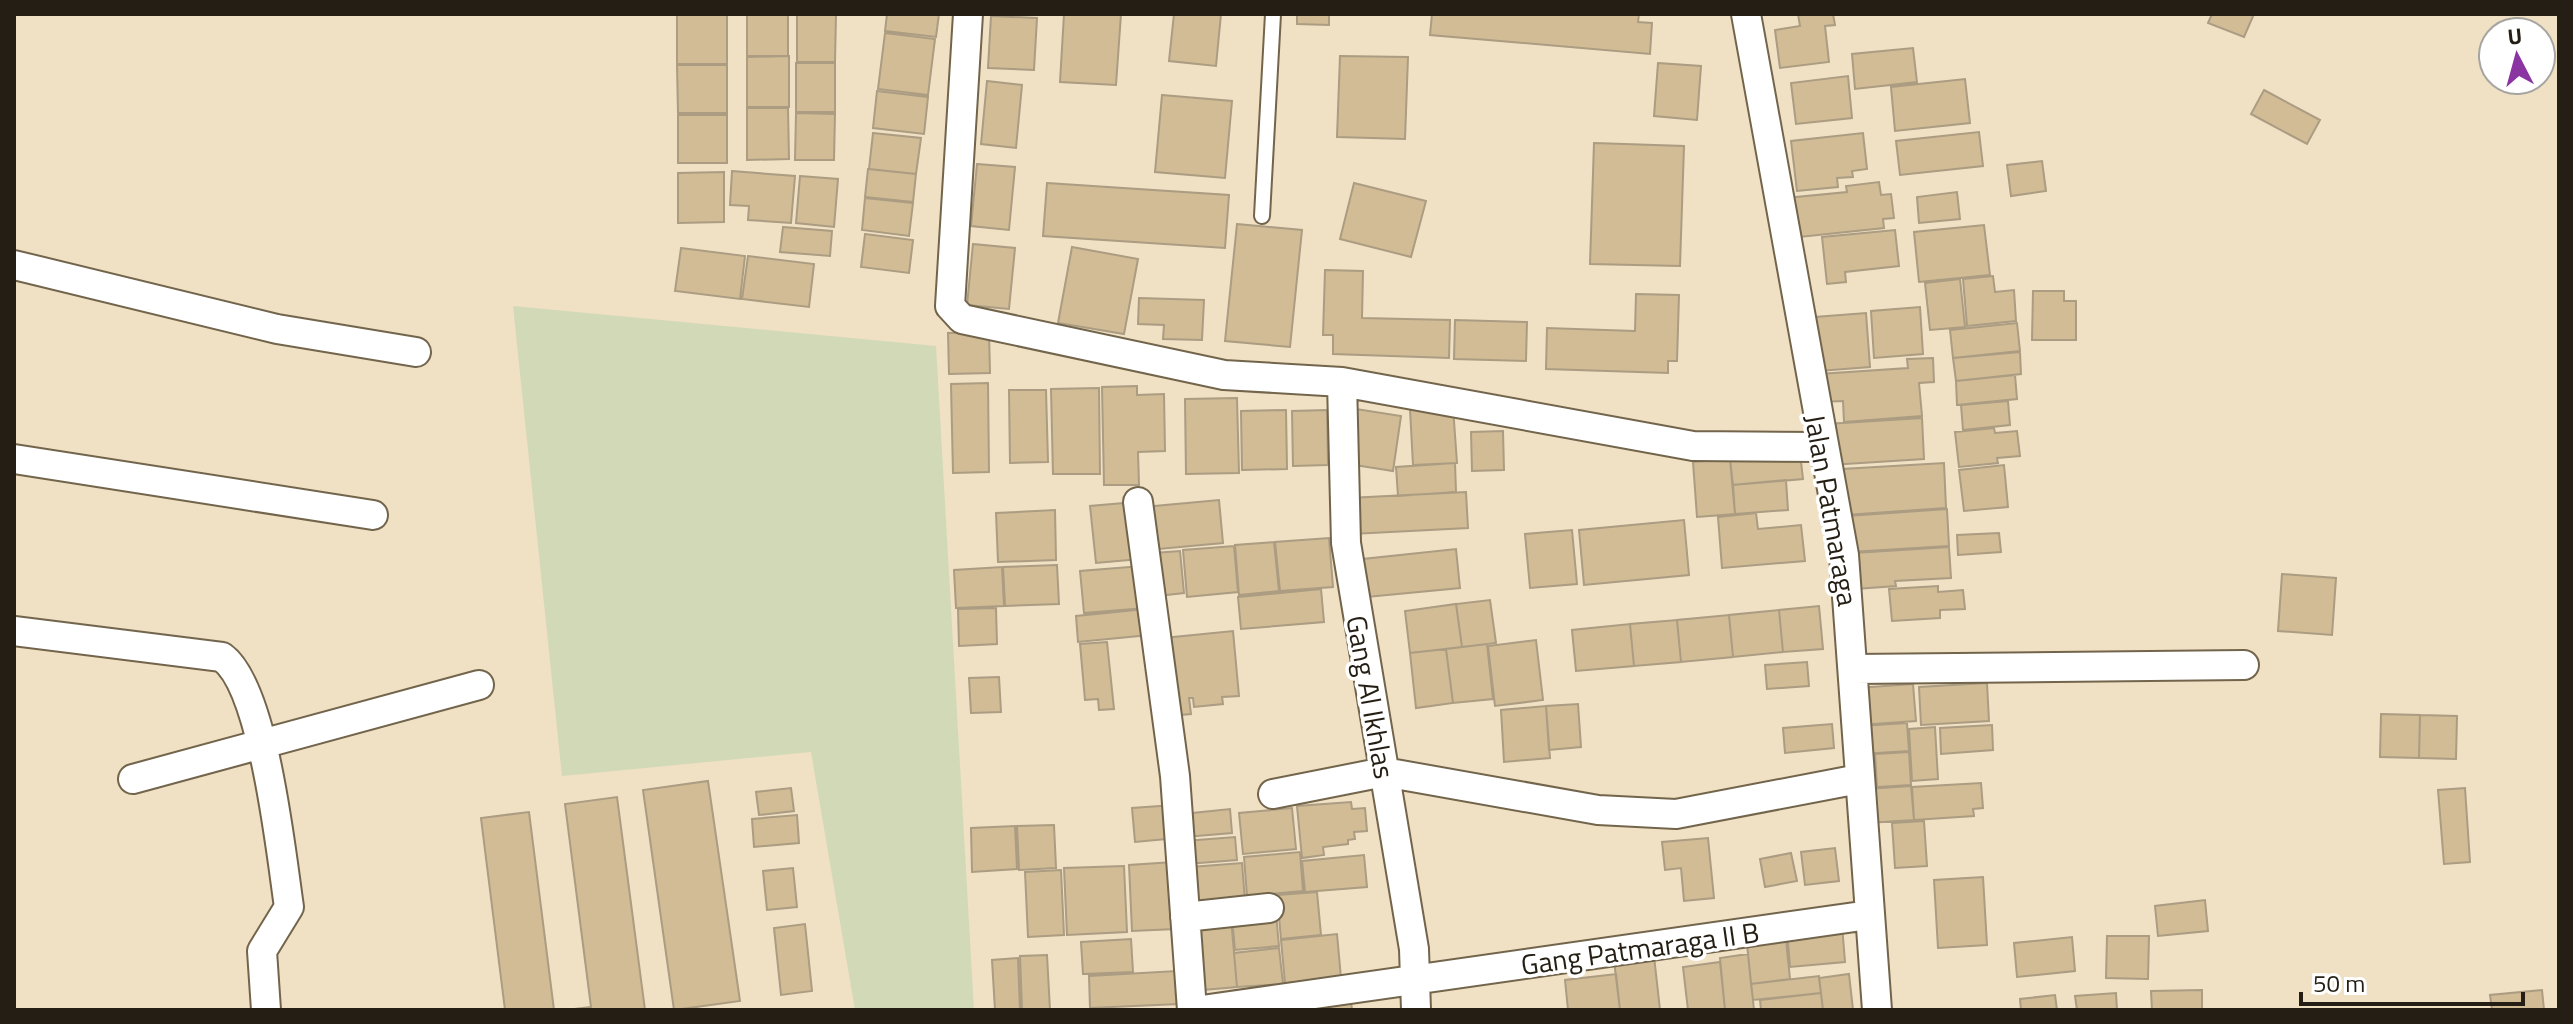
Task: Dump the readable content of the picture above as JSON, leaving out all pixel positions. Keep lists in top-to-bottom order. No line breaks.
{"streets":{"street":["Jalan Patmaraga","Gang Al Ikhlas","Gang Patmaraga II B"]},"crossings":[["Jalan Patmaraga","Gang Patmaraga II B"],["Gang Al Ikhlas","Gang Patmaraga II B"]],"scale_bar":"50 m","north":"top"}
